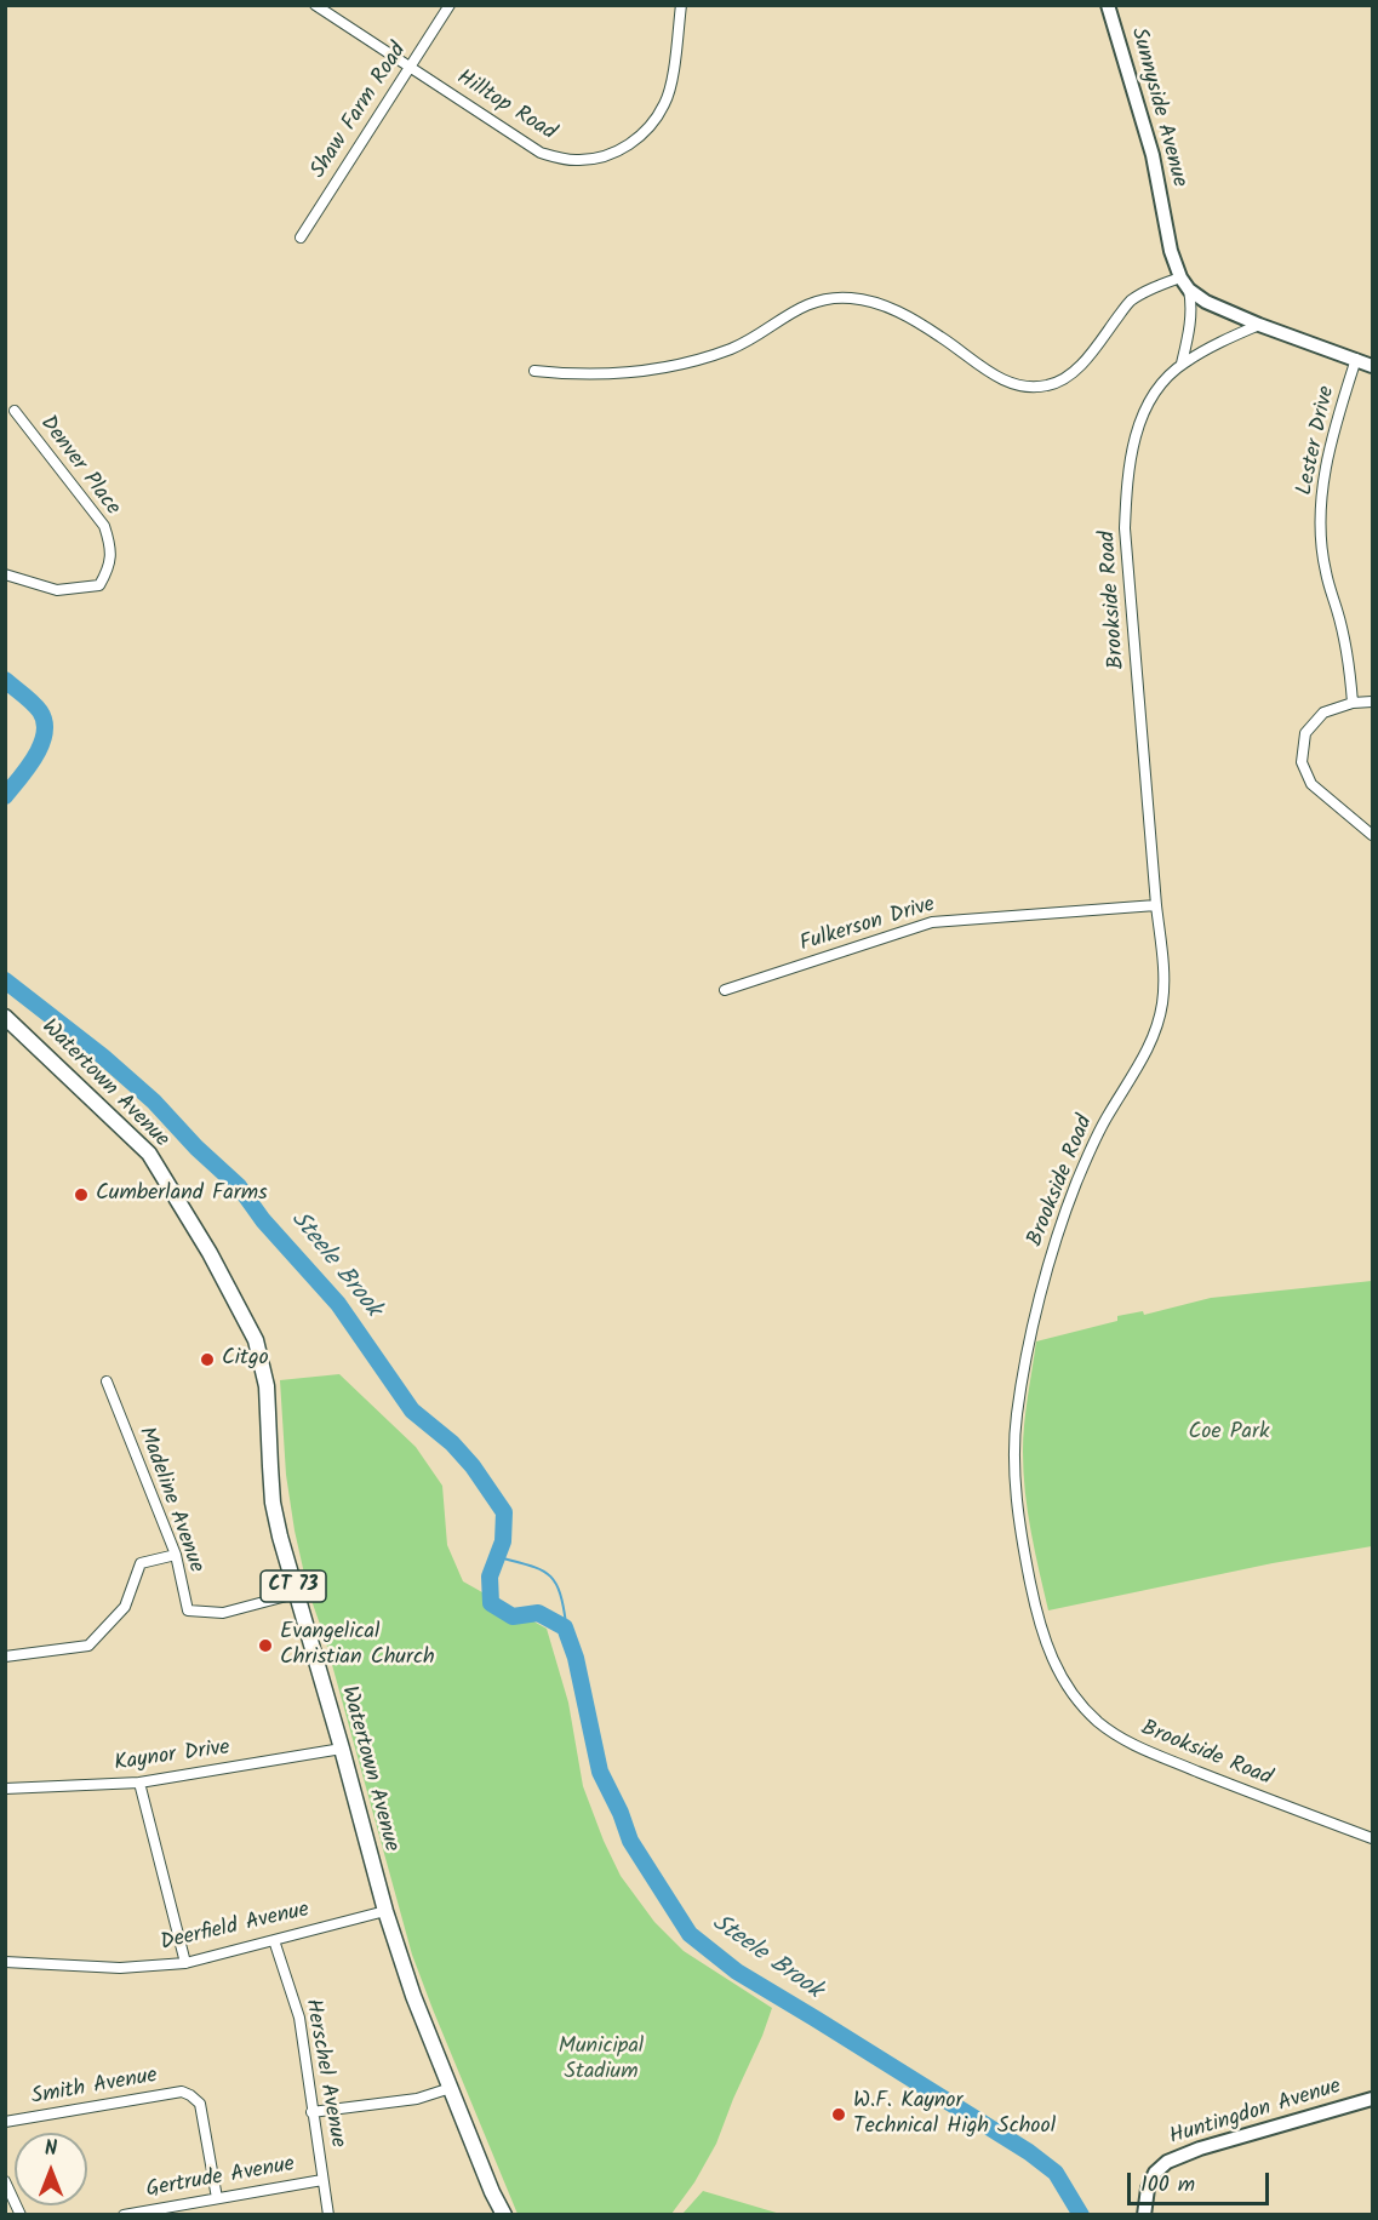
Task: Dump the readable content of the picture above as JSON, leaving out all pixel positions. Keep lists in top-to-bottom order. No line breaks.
{"streets":{"main road":["Watertown Avenue","CT 73"],"street":["Hilltop Road","Sunnyside Avenue","Shaw Farm Road","Lester Drive","Denver Place","Brookside Road","Fulkerson Drive","Madeline Avenue","Kaynor Drive","Deerfield Avenue","Herschel Avenue","Smith Avenue","Huntingdon Avenue","Gertrude Avenue"]},"crossings":[["Hilltop Road","Shaw Farm Road"],["Sunnyside Avenue","Brookside Road"],["Brookside Road","Fulkerson Drive"],["Watertown Avenue","Madeline Avenue"],["Watertown Avenue","Kaynor Drive"],["Watertown Avenue","Deerfield Avenue"],["Deerfield Avenue","Herschel Avenue"],["Herschel Avenue","Gertrude Avenue"],["Smith Avenue","Gertrude Avenue"]],"water":["Steele Brook"],"parks":["Coe Park","Municipal Stadium"],"places":["Cumberland Farms","Citgo","Evangelical Christian Church","W.F. Kaynor Technical High School"],"scale_bar":"100 m","north":"top"}
